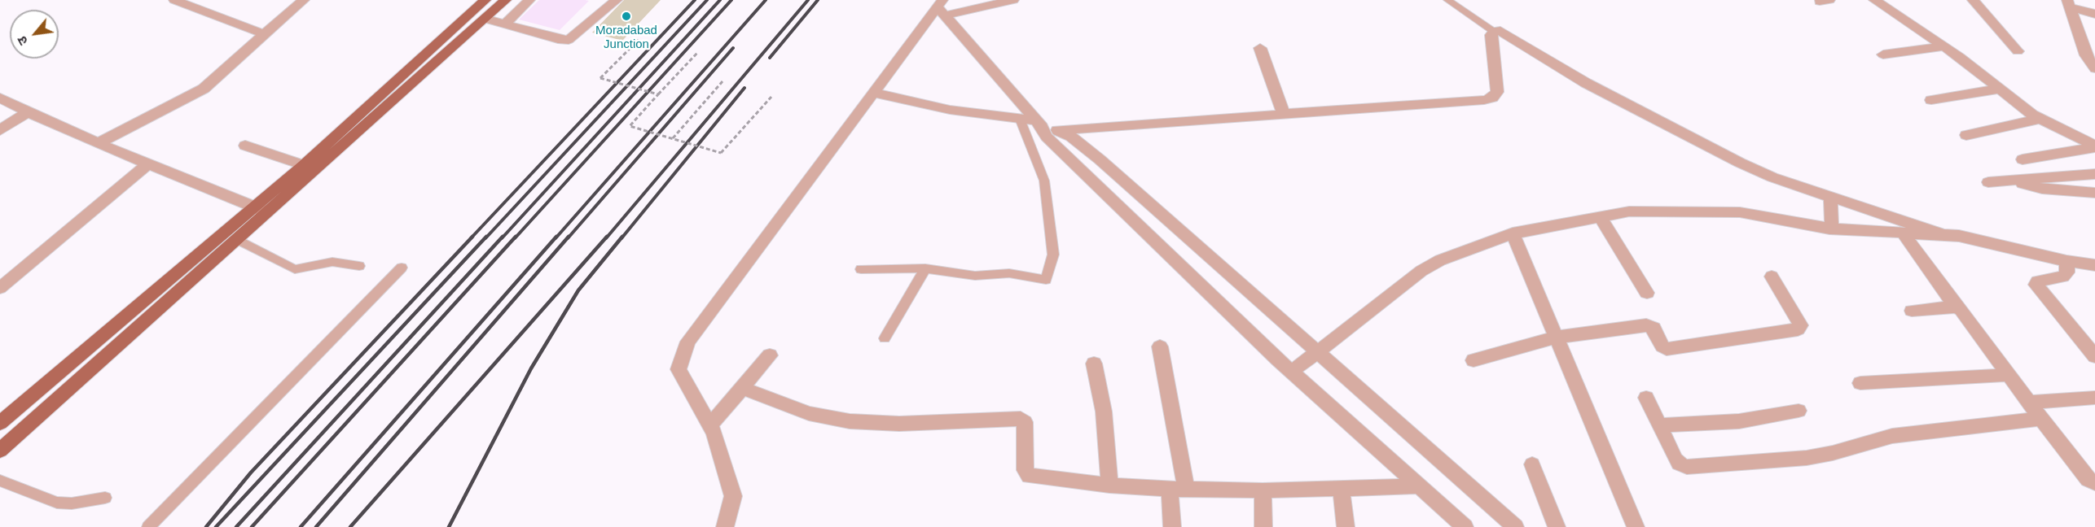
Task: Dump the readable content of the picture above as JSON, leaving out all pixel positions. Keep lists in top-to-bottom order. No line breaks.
{"places":["Moradabad Junction"],"north":"bottom left"}
